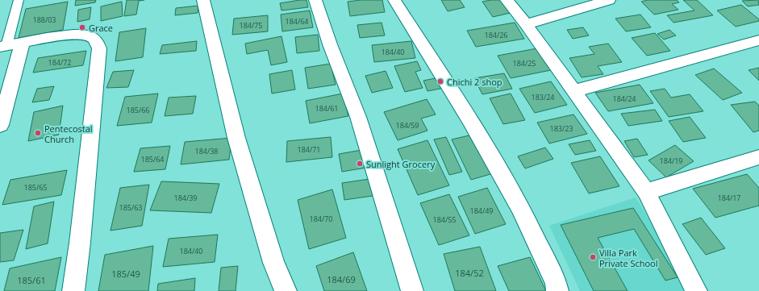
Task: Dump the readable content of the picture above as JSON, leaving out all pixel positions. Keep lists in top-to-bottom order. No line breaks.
{"places":["Grace","Chichi 2 shop","Pentecostal Church","Sunlight Grocery","Villa Park Private School"],"house_numbers":["188/03","184/64","184/75","184/26","184/40","184/72","184/25","183/24","184/24","184/61","185/66","184/59","183/23","184/71","184/38","185/64","184/19","185/65","184/39","184/17","185/63","184/49","184/70","184/55","184/40","184/52","185/49","184/69","185/61"]}
